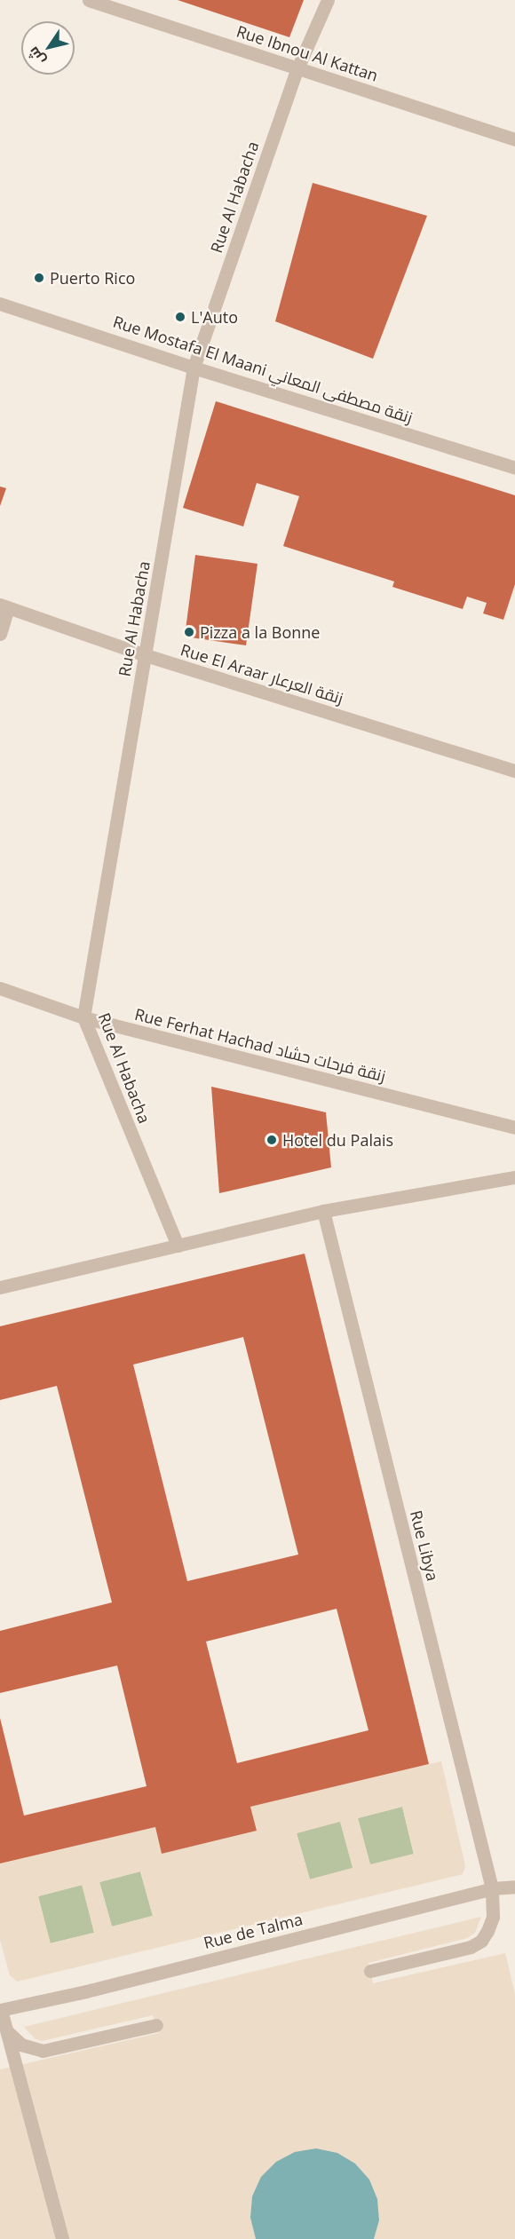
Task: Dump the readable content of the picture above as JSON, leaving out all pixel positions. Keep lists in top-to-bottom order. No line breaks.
{"streets":{"street":["Rue Ibnou Al Kattan","Rue Al Habacha","Rue Mostafa El Maani زنقة مصطفى المعاني","Rue El Araar زنقة العرعار","Rue Ferhat Hachad زنقة فرحات حشاد","Rue Libya","Rue de Talma"]},"crossings":[["Rue Ibnou Al Kattan","Rue Al Habacha"],["Rue Al Habacha","Rue Mostafa El Maani زنقة مصطفى المعاني"],["Rue Al Habacha","Rue El Araar زنقة العرعار"],["Rue Al Habacha","Rue Ferhat Hachad زنقة فرحات حشاد"],["Rue Libya","Rue de Talma"]],"places":["Puerto Rico","L'Auto","Pizza a la Bonne","Hotel du Palais"],"north":"bottom left"}
